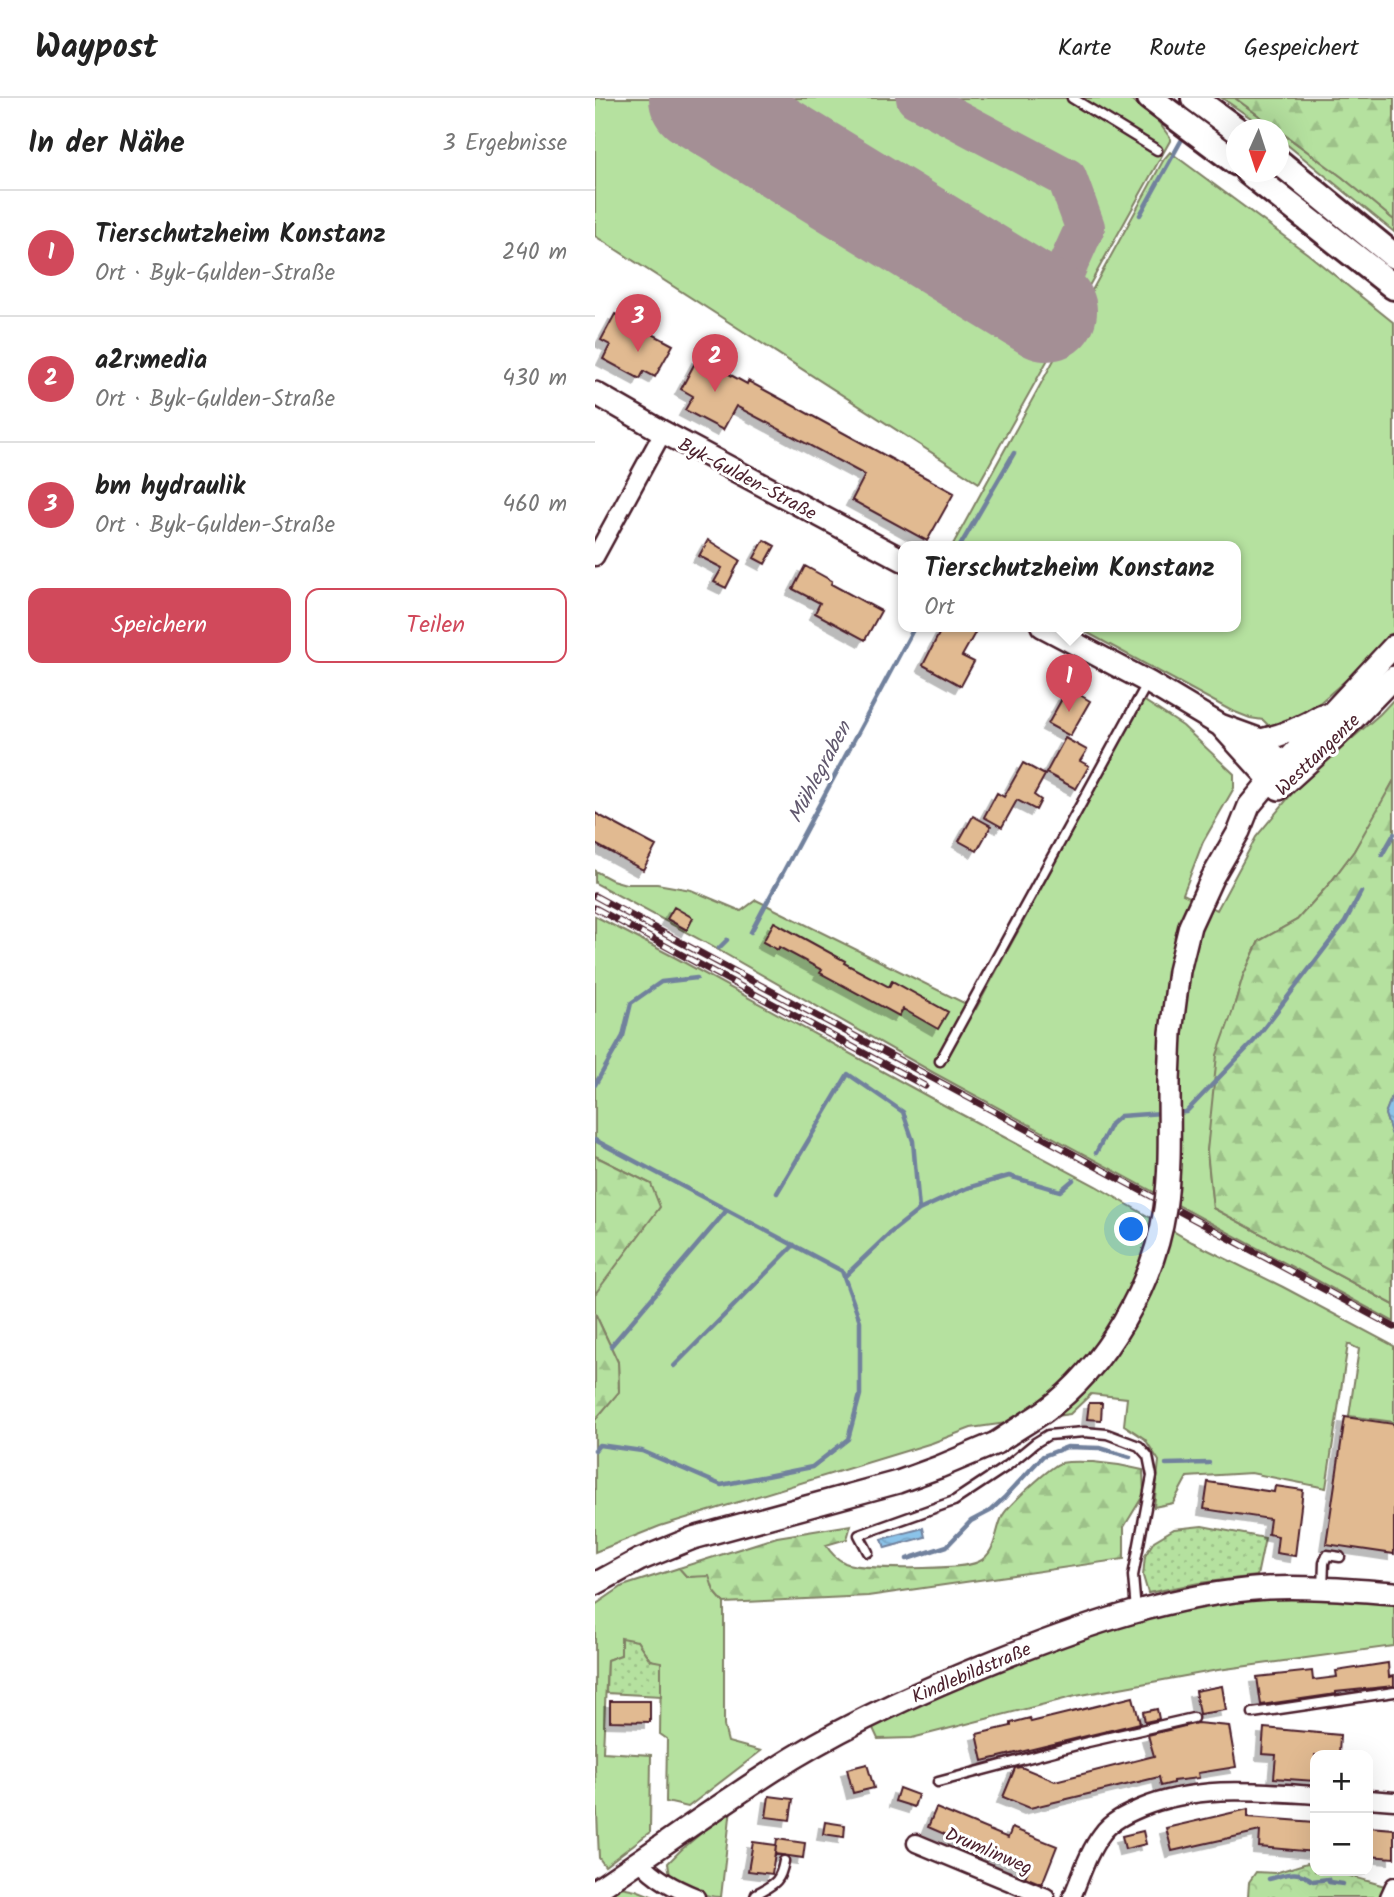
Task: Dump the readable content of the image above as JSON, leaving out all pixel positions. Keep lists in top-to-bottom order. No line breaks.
{"streets":{"main road":["Byk-Gulden-Straße","Westtangente","Kindlebildstraße"],"street":["Drumlinweg"]},"water":["Mühlegraben"],"north":"bottom","page":{"header":"Waypost","nav":["Karte","Route","Gespeichert"],"heading":["In der Nähe","3 Ergebnisse"],"list":[{"mark":"1","name":"Tierschutzheim Konstanz","note":"Ort · Byk-Gulden-Straße","value":"240 m"},{"mark":"2","name":"a2r:media","note":"Ort · Byk-Gulden-Straße","value":"430 m"},{"mark":"3","name":"bm hydraulik","note":"Ort · Byk-Gulden-Straße","value":"460 m"}],"pins":["3","2","1"],"popup":["Tierschutzheim Konstanz","Ort"],"buttons":["Speichern","Teilen"],"map_buttons":["+","−"]}}
